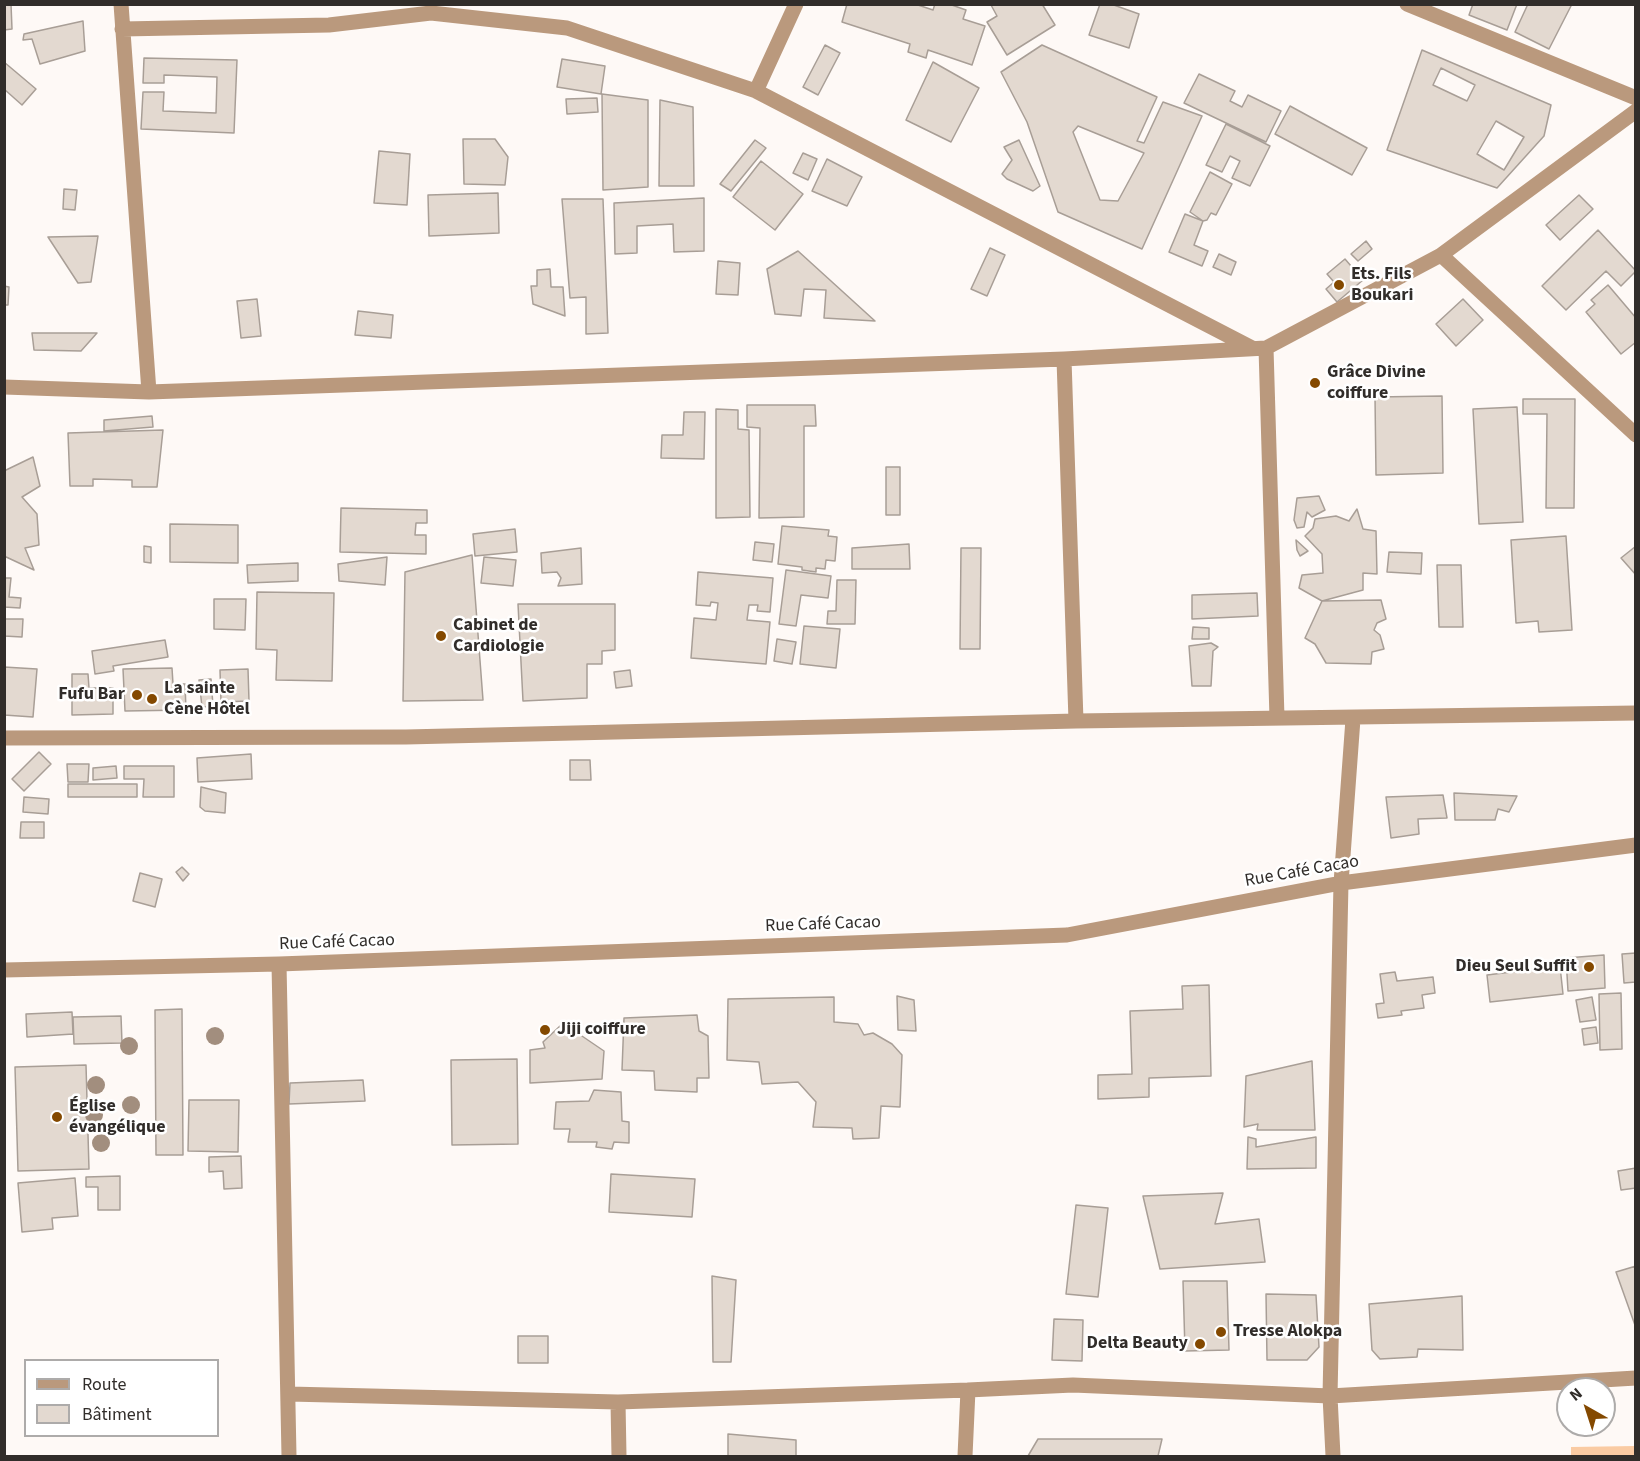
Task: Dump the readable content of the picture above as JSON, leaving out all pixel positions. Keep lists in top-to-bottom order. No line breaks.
{"streets":{"street":["Rue Café Cacao"]},"places":["Ets. Fils Boukari","Grâce Divine coiffure","Cabinet de Cardiologie","Fufu Bar","La sainte Cène Hôtel","Dieu Seul Suffit","Jiji coiffure","Église évangélique","Tresse Alokpa","Delta Beauty"],"legend":["Route","Bâtiment"],"north":"top left"}
